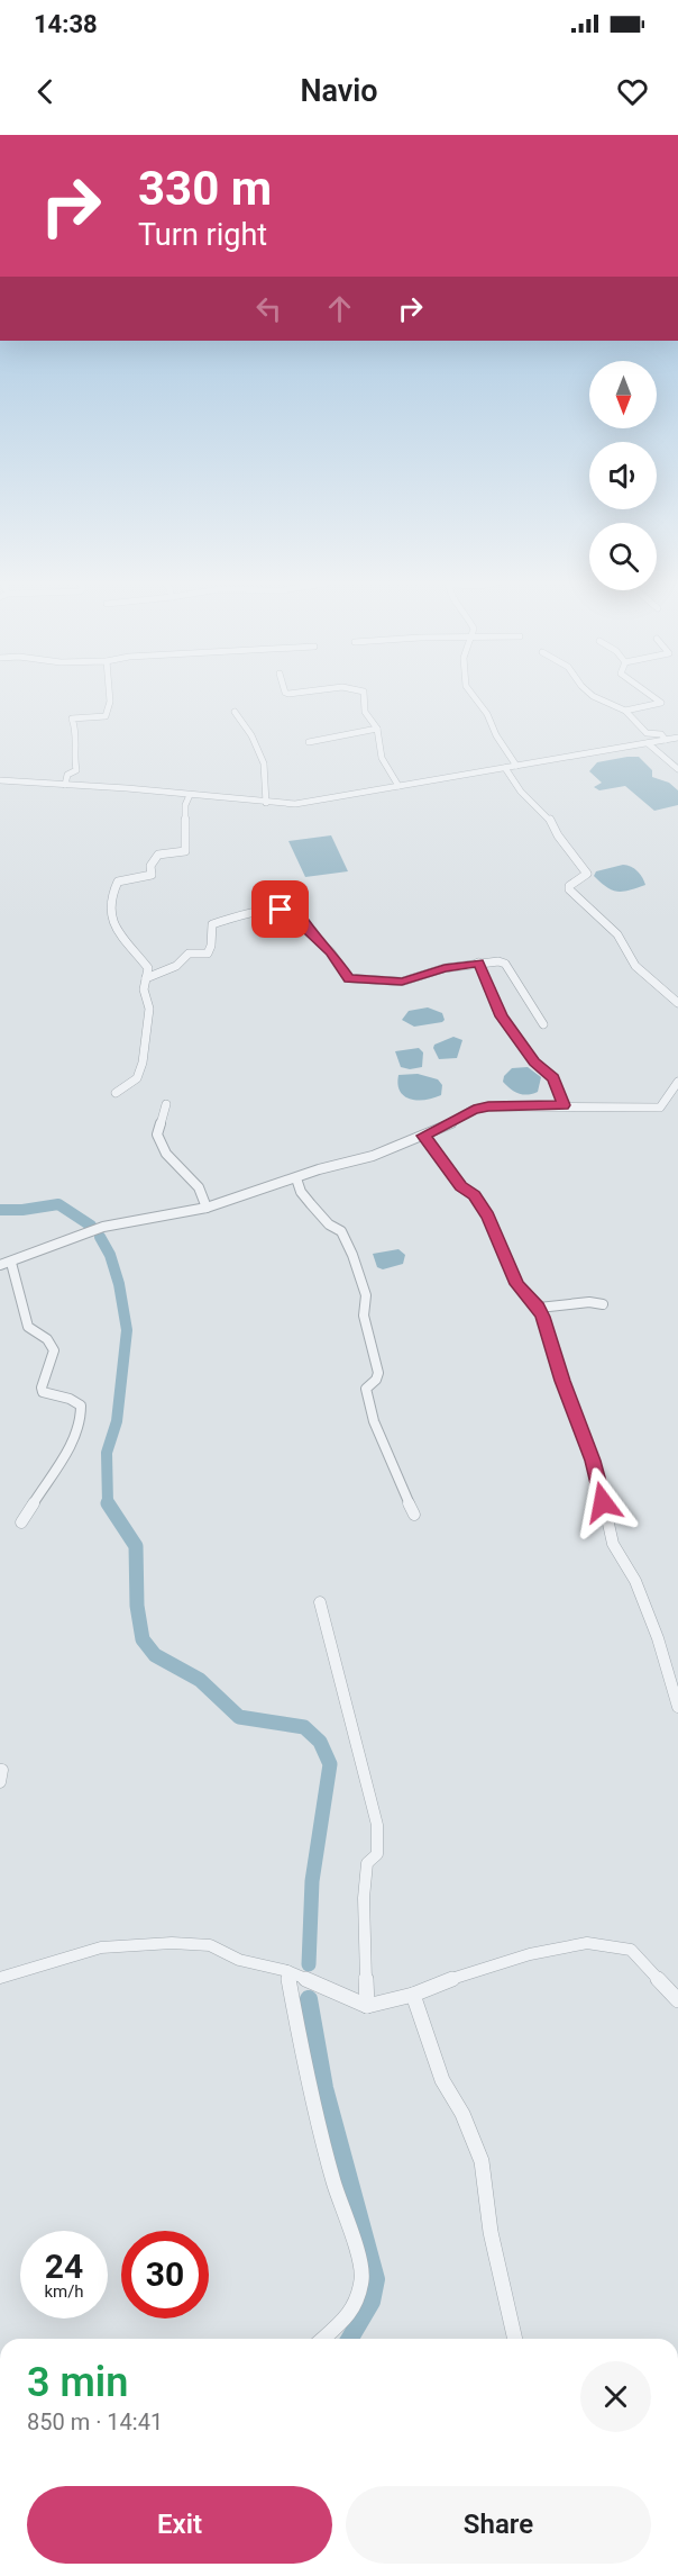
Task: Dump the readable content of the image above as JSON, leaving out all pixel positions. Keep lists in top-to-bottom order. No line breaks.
{"north":"bottom","page":{"status":"14:38","header":"Navio","turn":["330 m","Turn right"],"speed":"24 km/h","limit":"30","heading":["3 min","850 m · 14:41"],"buttons":["Exit","Share"]}}
